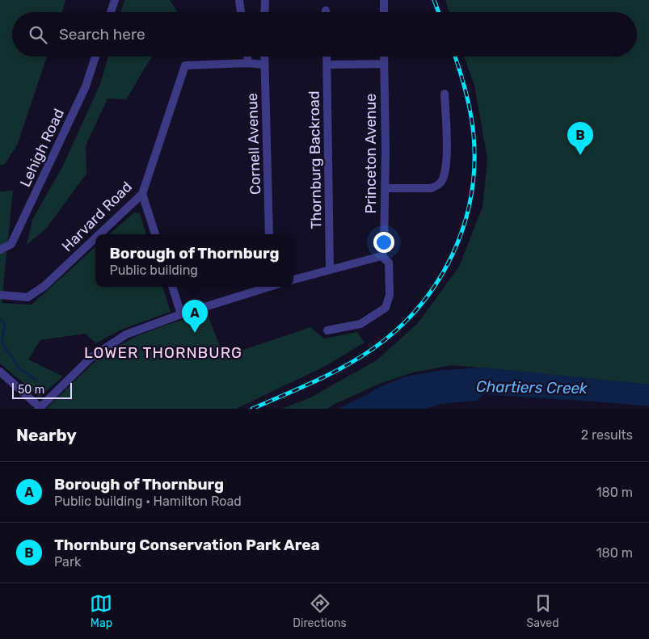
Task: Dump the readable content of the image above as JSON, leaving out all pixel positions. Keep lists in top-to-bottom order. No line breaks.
{"streets":{"street":["Cornell Avenue","Lehigh Road","Princeton Avenue","Thornburg Backroad","Harvard Road"]},"districts":["LOWER THORNBURG"],"water":["Chartiers Creek"],"scale_bar":"50 m","page":{"search":"Search here","pins":["B","A"],"popup":["Borough of Thornburg","Public building"],"scale":"50 m","heading":["Nearby","2 results"],"list":[{"mark":"A","name":"Borough of Thornburg","note":"Public building · Hamilton Road","value":"180 m"},{"mark":"B","name":"Thornburg Conservation Park Area","note":"Park","value":"180 m"}],"nav":["Map","Directions","Saved"]}}
